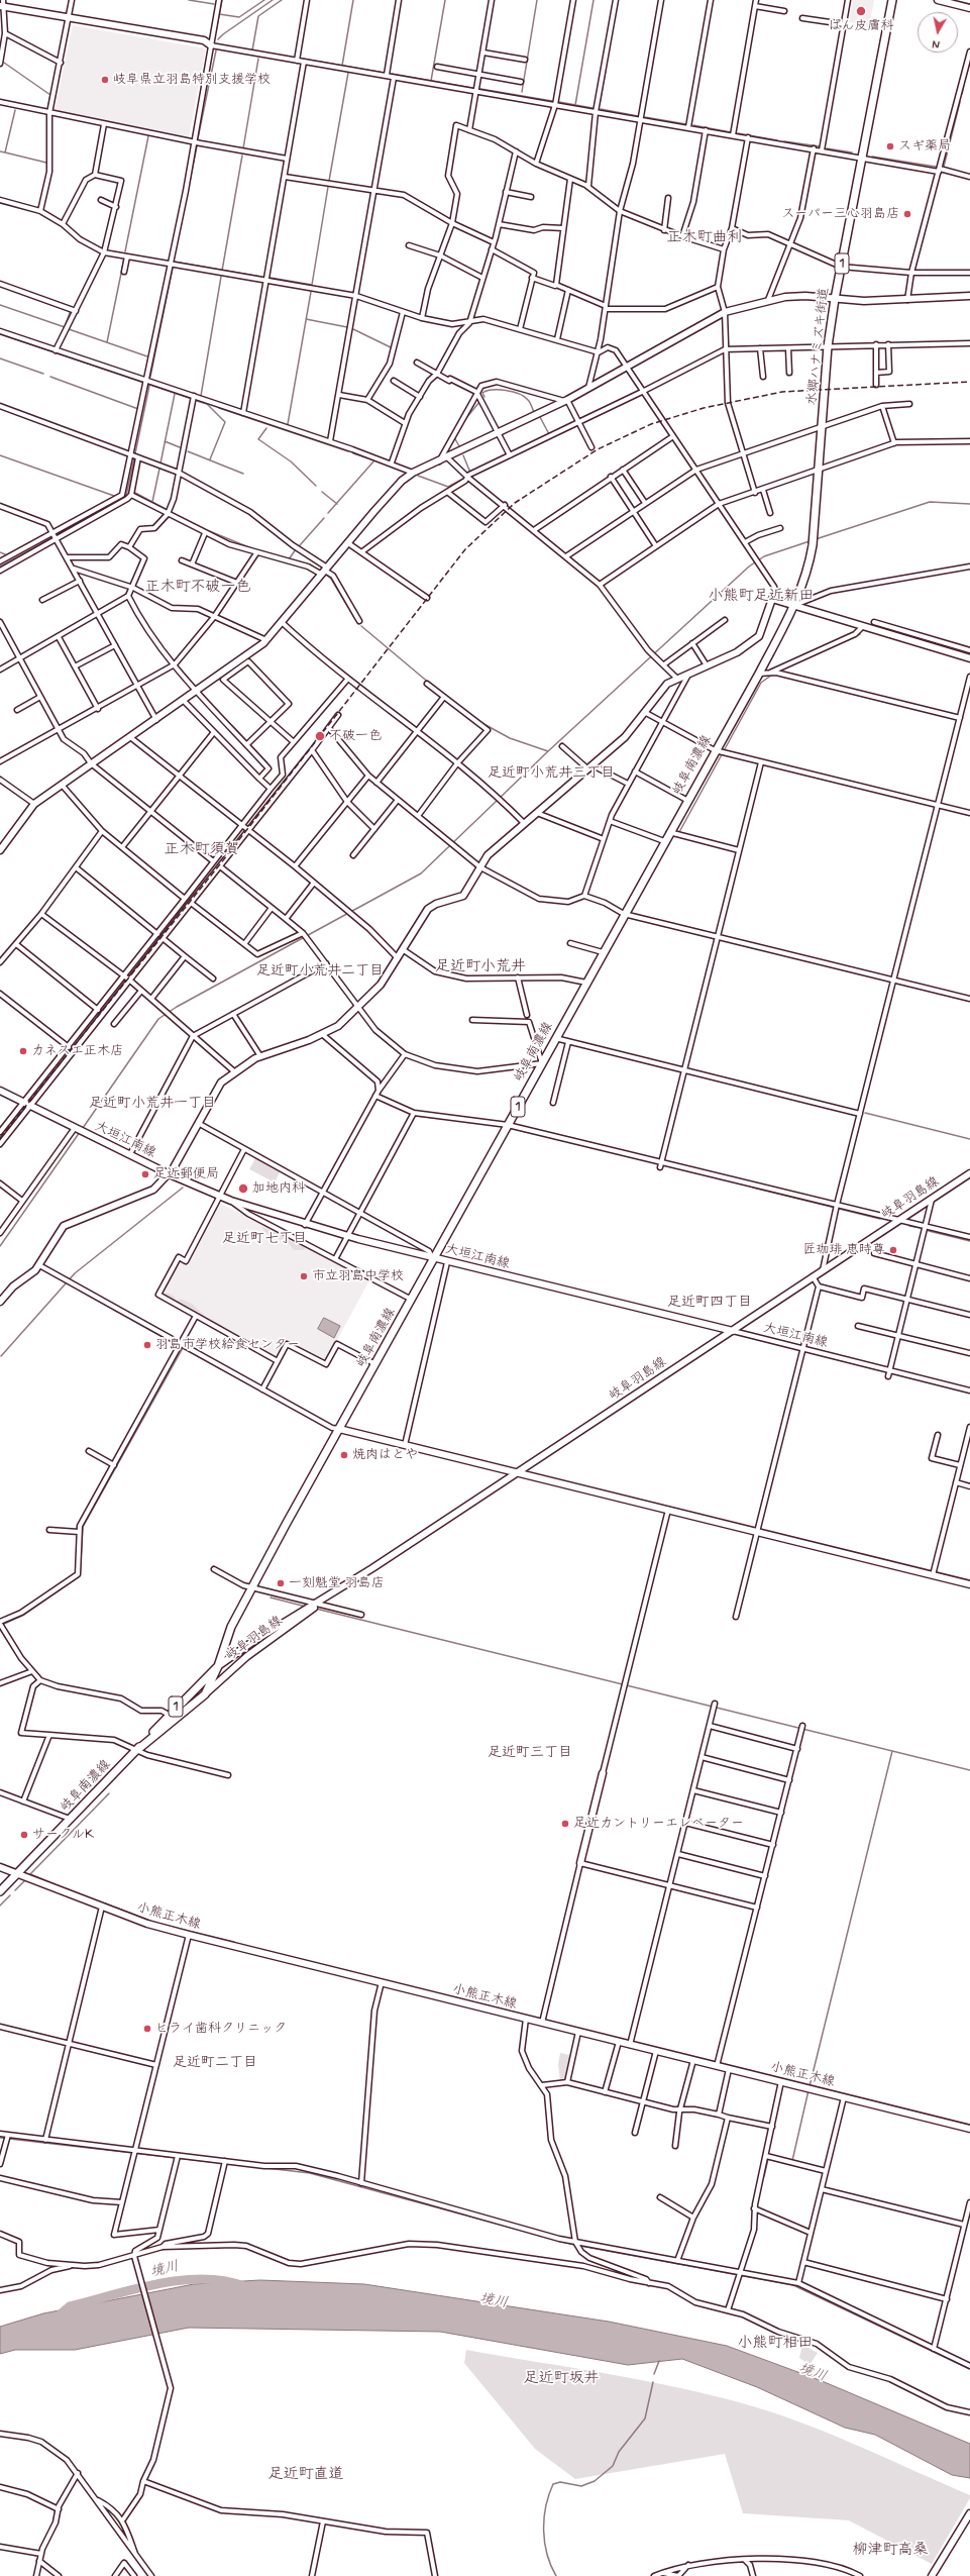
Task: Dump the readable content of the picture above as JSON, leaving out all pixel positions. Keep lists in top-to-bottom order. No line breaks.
{"streets":{"main road":["1","水郷ハナミズキ街道","岐阜南濃線"],"street":["大垣江南線","岐阜羽島線","小熊正木線"]},"crossings":[["水郷ハナミズキ街道","岐阜南濃線"],["岐阜南濃線","大垣江南線"],["岐阜南濃線","岐阜羽島線"],["岐阜南濃線","小熊正木線"],["大垣江南線","岐阜羽島線"]],"districts":["正木町曲利","正木町不破一色","小熊町足近新田","足近町小荒井三丁目","正木町須賀","足近町小荒井","足近町小荒井二丁目","足近町小荒井一丁目","足近町七丁目","足近町四丁目","足近町三丁目","足近町二丁目","小熊町相田","足近町坂井","足近町直道","柳津町高桑"],"water":["境川"],"places":["ばん皮膚科","岐阜県立羽島特別支援学校","スギ薬局","スーパー三心羽島店","不破一色","カネスエ正木店","足近郵便局","加地内科","匠珈琲 恵時尊","市立羽島中学校","羽島市学校給食センター","焼肉はとや","一刻魁堂 羽島店","足近カントリーエレベーター","サークルK","ヒライ歯科クリニック"],"north":"bottom"}
